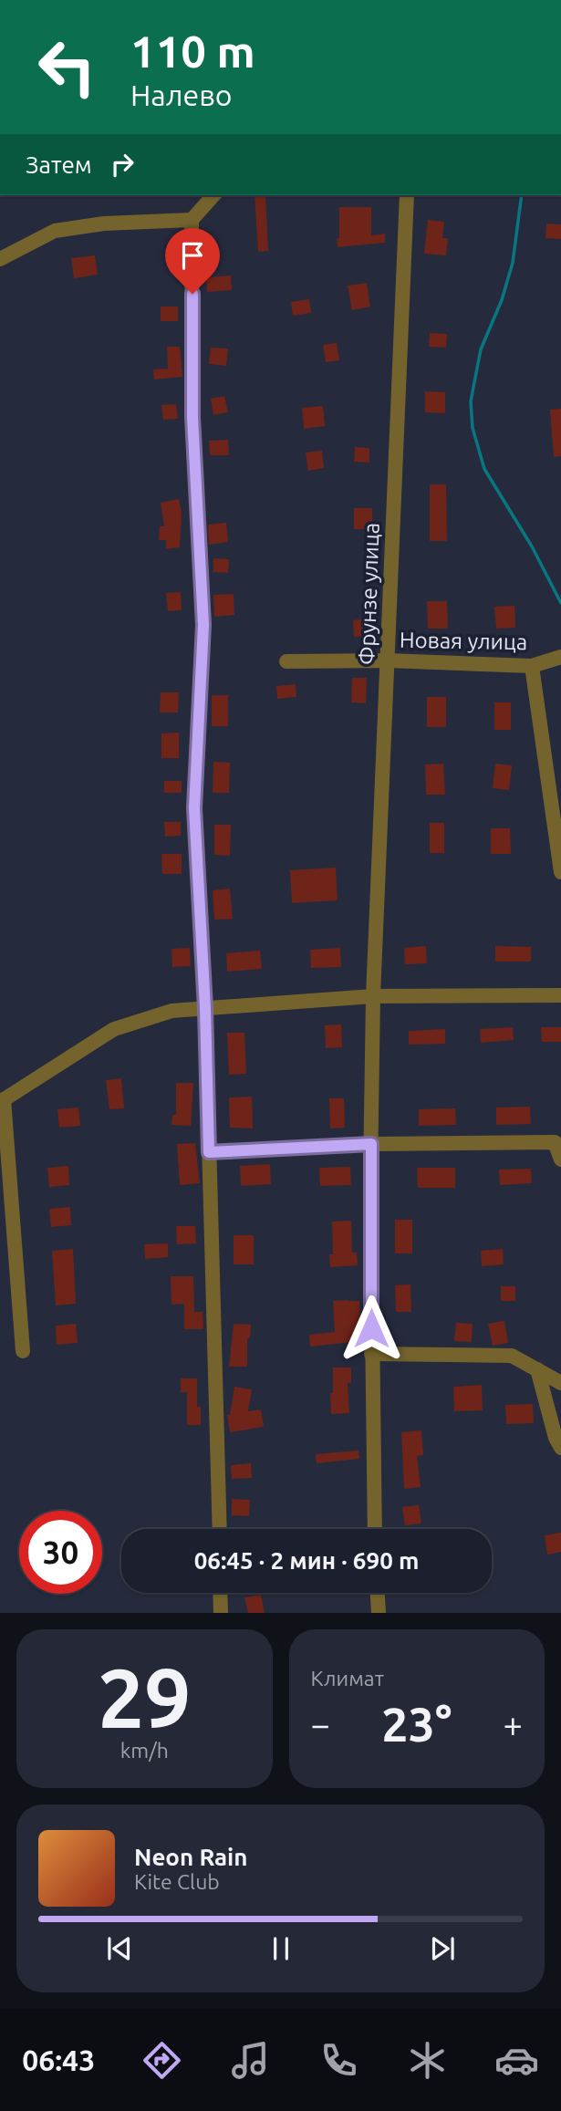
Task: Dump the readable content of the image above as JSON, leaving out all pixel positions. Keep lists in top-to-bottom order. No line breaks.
{"streets":{"street":["Фрунзе улица","Новая улица"]},"crossings":[["Фрунзе улица","Новая улица"]],"page":{"turn":["110 m","Налево"],"then":"Затем","limit":"30","trip":"06:45 · 2 мин · 690 m","tile":[["29","km/h"],"Климат"],"heat":["−","23°","+"],"song":["Neon Rain","Kite Club"],"tabs":"06:43"}}
